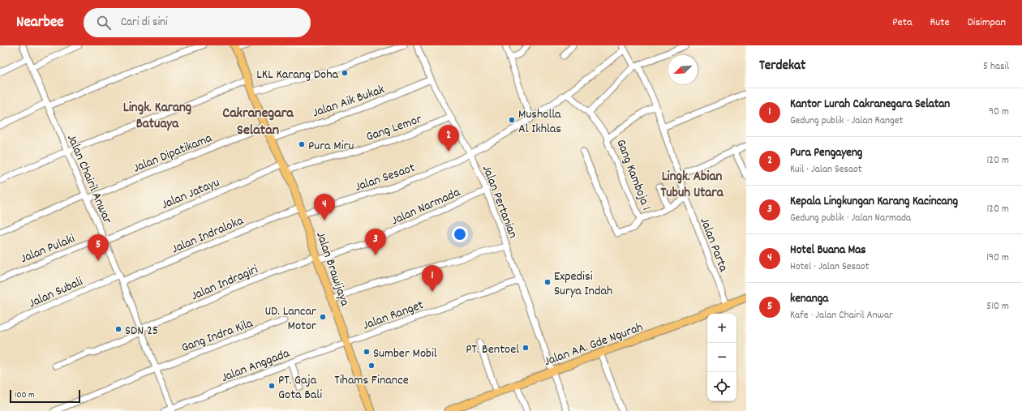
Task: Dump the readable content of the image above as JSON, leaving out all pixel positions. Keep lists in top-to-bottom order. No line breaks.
{"streets":{"main road":["Jalan Brawijaya","Jalan AA. Gde Ngurah"],"street":["Jalan Aik Bukak","Gang Lemor","Jalan Dipatikama","Gang Kamboja 1","Jalan Sesaot","Jalan Chairil Anwar","Jalan Jatayu","Jalan Pertanian","Jalan Narmada","Jalan Indraloka","Jalan Parta","Jalan Pulaki","Jalan Indragiri","Jalan Subali","Jalan Ranget","Gang Indra Kila","Jalan Anggada"]},"crossings":[["Jalan Aik Bukak","Jalan Pertanian"],["Jalan Aik Bukak","Jalan Brawijaya"],["Gang Lemor","Jalan Jatayu"],["Gang Lemor","Jalan Pertanian"],["Gang Lemor","Jalan Brawijaya"],["Jalan Dipatikama","Jalan Chairil Anwar"],["Jalan Dipatikama","Jalan Brawijaya"],["Jalan Sesaot","Jalan Pertanian"],["Jalan Sesaot","Jalan Indraloka"],["Jalan Sesaot","Jalan Parta"],["Jalan Sesaot","Jalan Brawijaya"],["Jalan Chairil Anwar","Jalan Jatayu"],["Jalan Chairil Anwar","Jalan Indraloka"],["Jalan Chairil Anwar","Jalan Pulaki"],["Jalan Chairil Anwar","Jalan Indragiri"],["Jalan Chairil Anwar","Jalan Subali"],["Jalan Chairil Anwar","Gang Indra Kila"],["Jalan Chairil Anwar","Jalan Anggada"],["Jalan Jatayu","Jalan Pulaki"],["Jalan Jatayu","Jalan Brawijaya"],["Jalan Pertanian","Jalan Narmada"],["Jalan Pertanian","Jalan Ranget"],["Jalan Pertanian","Jalan AA. Gde Ngurah"],["Jalan Narmada","Jalan Brawijaya"],["Jalan Narmada","Jalan Indragiri"],["Jalan Indraloka","Jalan Brawijaya"],["Jalan Indraloka","Jalan Subali"],["Jalan Parta","Jalan AA. Gde Ngurah"],["Jalan Brawijaya","Jalan Indragiri"],["Jalan Brawijaya","Jalan Ranget"],["Jalan Brawijaya","Jalan Anggada"],["Jalan Ranget","Jalan Anggada"]],"districts":["Lingk. Karang Batuaya","Cakranegara Selatan","Lingk. Abian Tubuh Utara"],"places":["LKL Karang Doha","Musholla Al Ikhlas","Pura Miru","Expedisi Surya Indah","UD. Lancar Motor","SDN 25","PT. Bentoel","Sumber Mobil","Tihams Finance","PT. Gaja Gota Bali"],"scale_bar":"100 m","north":"bottom left","page":{"header":"Nearbee","search":"Cari di sini","nav":["Peta","Rute","Disimpan"],"heading":["Terdekat","5 hasil"],"list":[{"mark":"1","name":"Kantor Lurah Cakranegara Selatan","note":"Gedung publik · Jalan Ranget","value":"90 m"},{"mark":"2","name":"Pura Pengayeng","note":"Kuil · Jalan Sesaot","value":"120 m"},{"mark":"3","name":"Kepala Lingkungan Karang Kacincang","note":"Gedung publik · Jalan Narmada","value":"120 m"},{"mark":"4","name":"Hotel Buana Mas","note":"Hotel · Jalan Sesaot","value":"190 m"},{"mark":"5","name":"kenanga","note":"Kafe · Jalan Chairil Anwar","value":"510 m"}],"pins":["2","4","3","5","1"],"map_buttons":["+","−"],"scale":"100 m"}}
